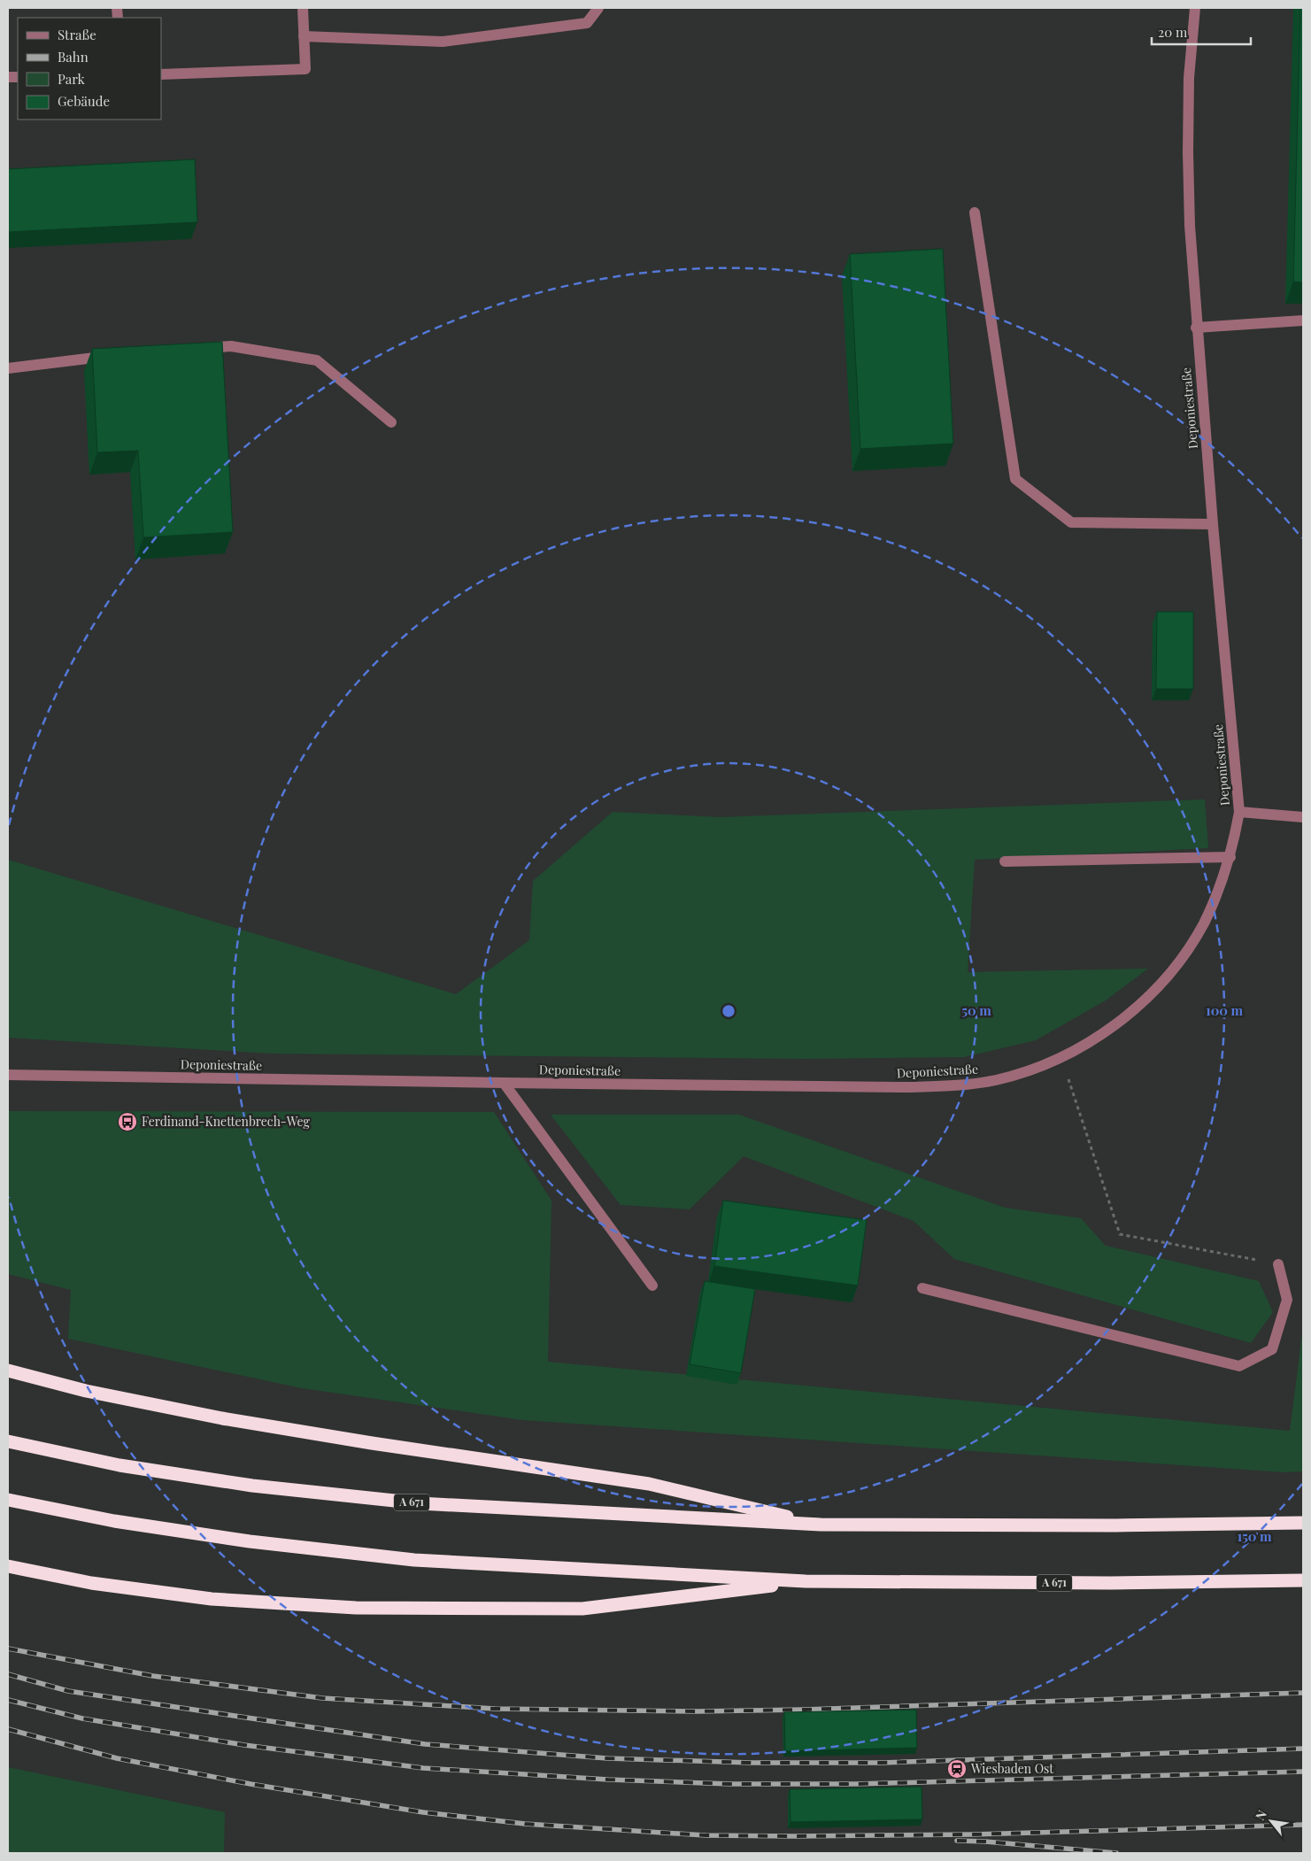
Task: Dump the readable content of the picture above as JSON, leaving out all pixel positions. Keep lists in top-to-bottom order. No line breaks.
{"streets":{"highway":["A 671"],"street":["Deponiestraße"]},"places":{"bus stop":["Ferdinand-Knettenbrech-Weg"],"station":["Wiesbaden Ost"]},"legend":["Straße","Bahn","Park","Gebäude"],"scale_bar":"20 m","north":"top left","rings":["50 m","100 m","150 m"]}
